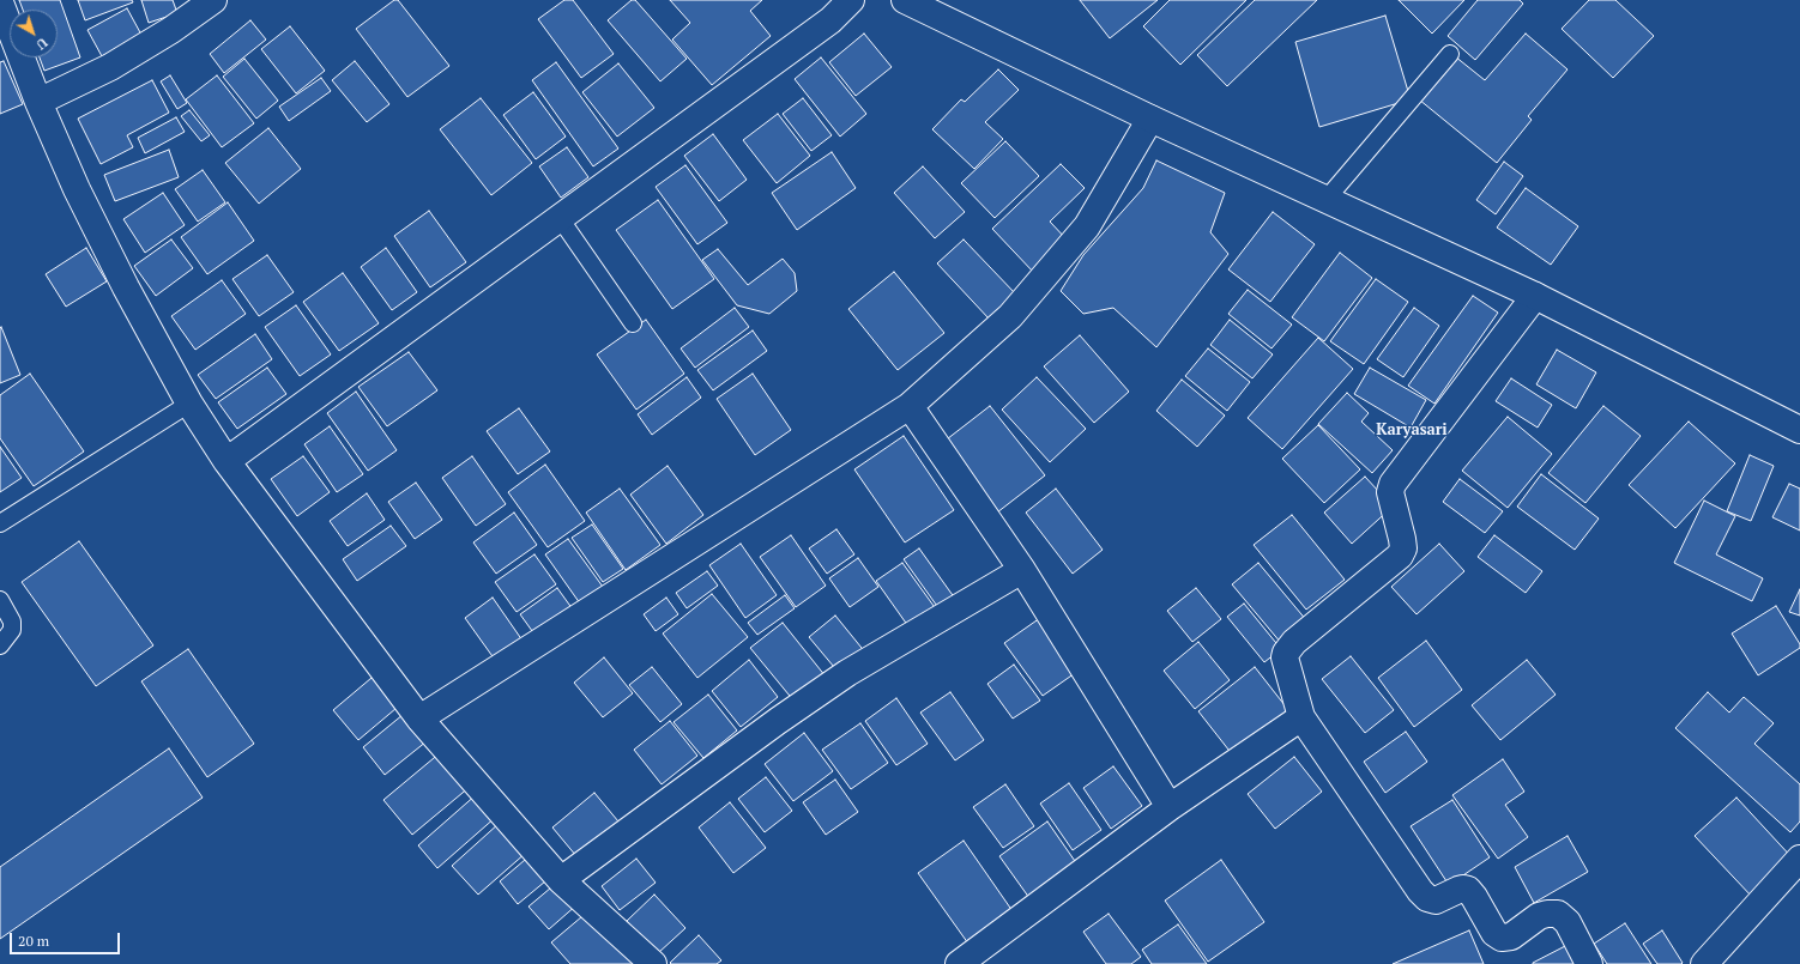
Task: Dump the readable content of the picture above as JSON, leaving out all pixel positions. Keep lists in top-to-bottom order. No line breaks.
{"districts":["Karyasari"],"scale_bar":"20 m","north":"bottom right"}
